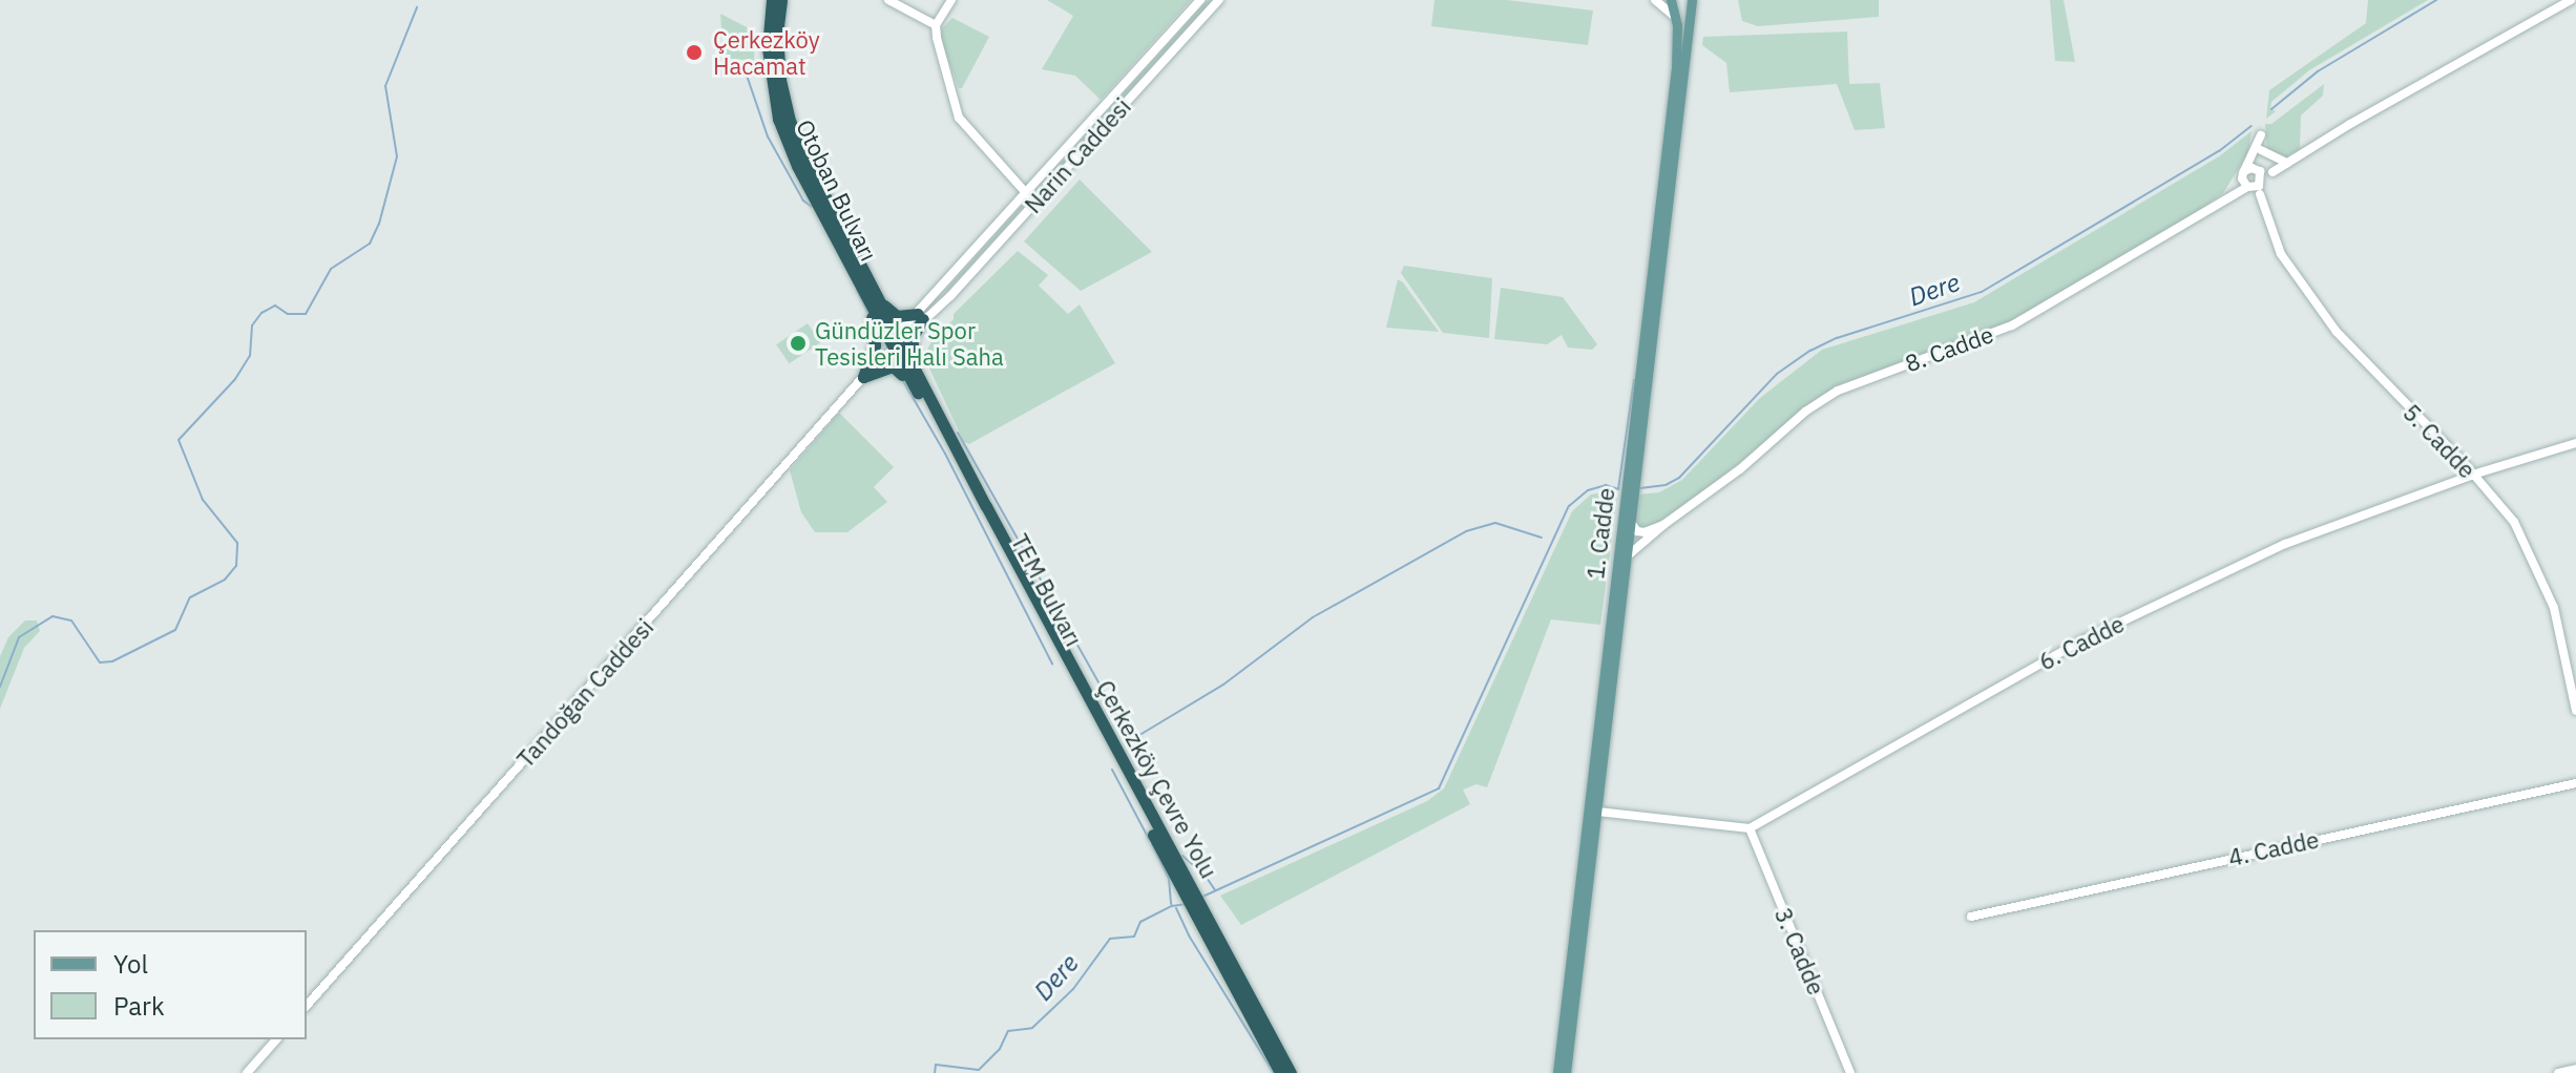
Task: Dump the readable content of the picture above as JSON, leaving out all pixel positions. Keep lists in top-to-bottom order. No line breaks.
{"streets":{"highway":["Otoban Bulvarı","TEM Bulvarı","Çerkezköy Çevre Yolu"],"main road":["1. Cadde"],"street":["Narin Caddesi","8. Cadde","5. Cadde","6. Cadde","Tandoğan Caddesi","4. Cadde","3. Cadde"]},"crossings":[["Narin Caddesi","Tandoğan Caddesi"],["Otoban Bulvarı","TEM Bulvarı"],["Otoban Bulvarı","Tandoğan Caddesi"],["8. Cadde","5. Cadde"],["8. Cadde","1. Cadde"],["5. Cadde","6. Cadde"],["TEM Bulvarı","Tandoğan Caddesi"],["TEM Bulvarı","Çerkezköy Çevre Yolu"],["6. Cadde","3. Cadde"]],"water":["Dere"],"places":["Çerkezköy Hacamat","Gündüzler Spor Tesisleri Halı Saha"],"legend":["Yol","Park"]}
